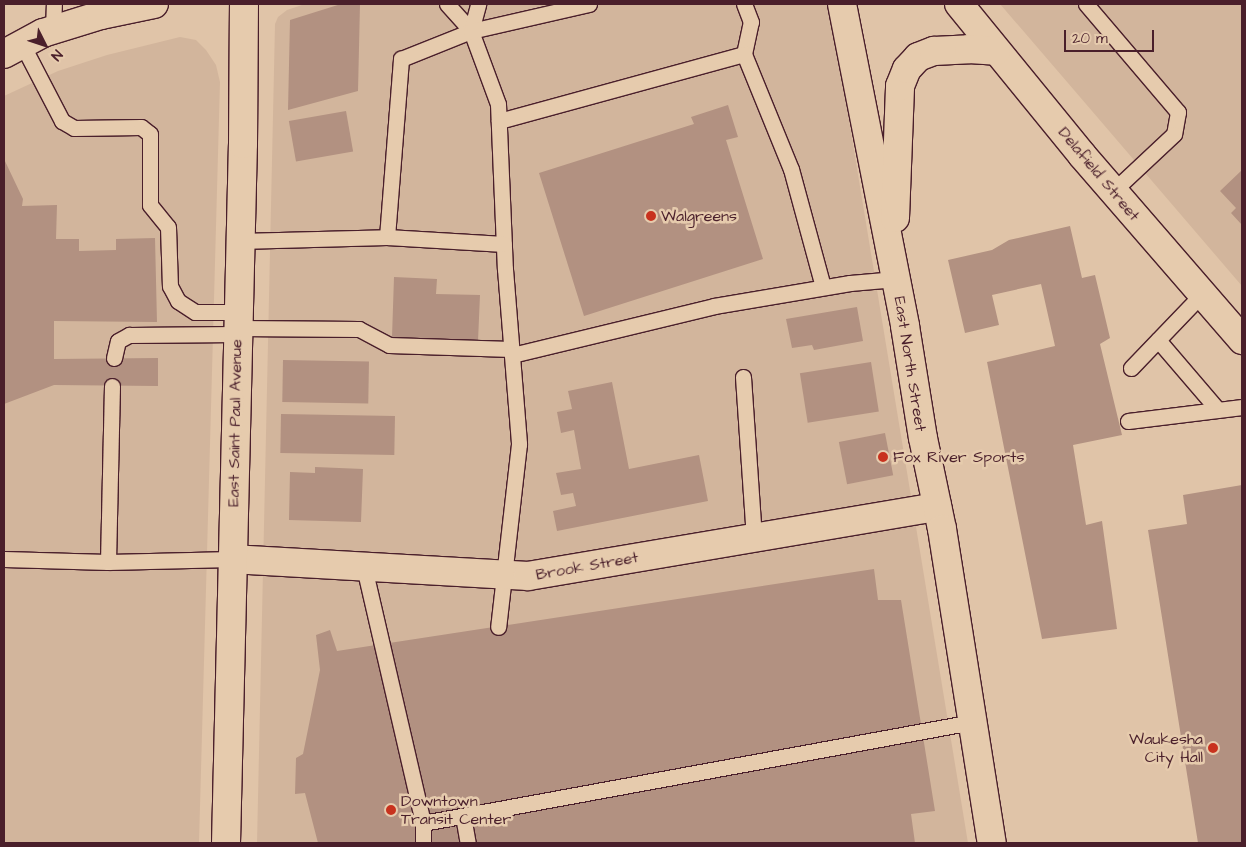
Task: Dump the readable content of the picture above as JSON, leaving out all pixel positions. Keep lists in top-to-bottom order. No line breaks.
{"streets":{"main road":["Delafield Street","East North Street","East Saint Paul Avenue","Brook Street"]},"crossings":[["East North Street","Brook Street"],["East Saint Paul Avenue","Brook Street"]],"places":["Walgreens","Fox River Sports","Waukesha City Hall","Downtown Transit Center"],"scale_bar":"20 m","north":"bottom right"}
